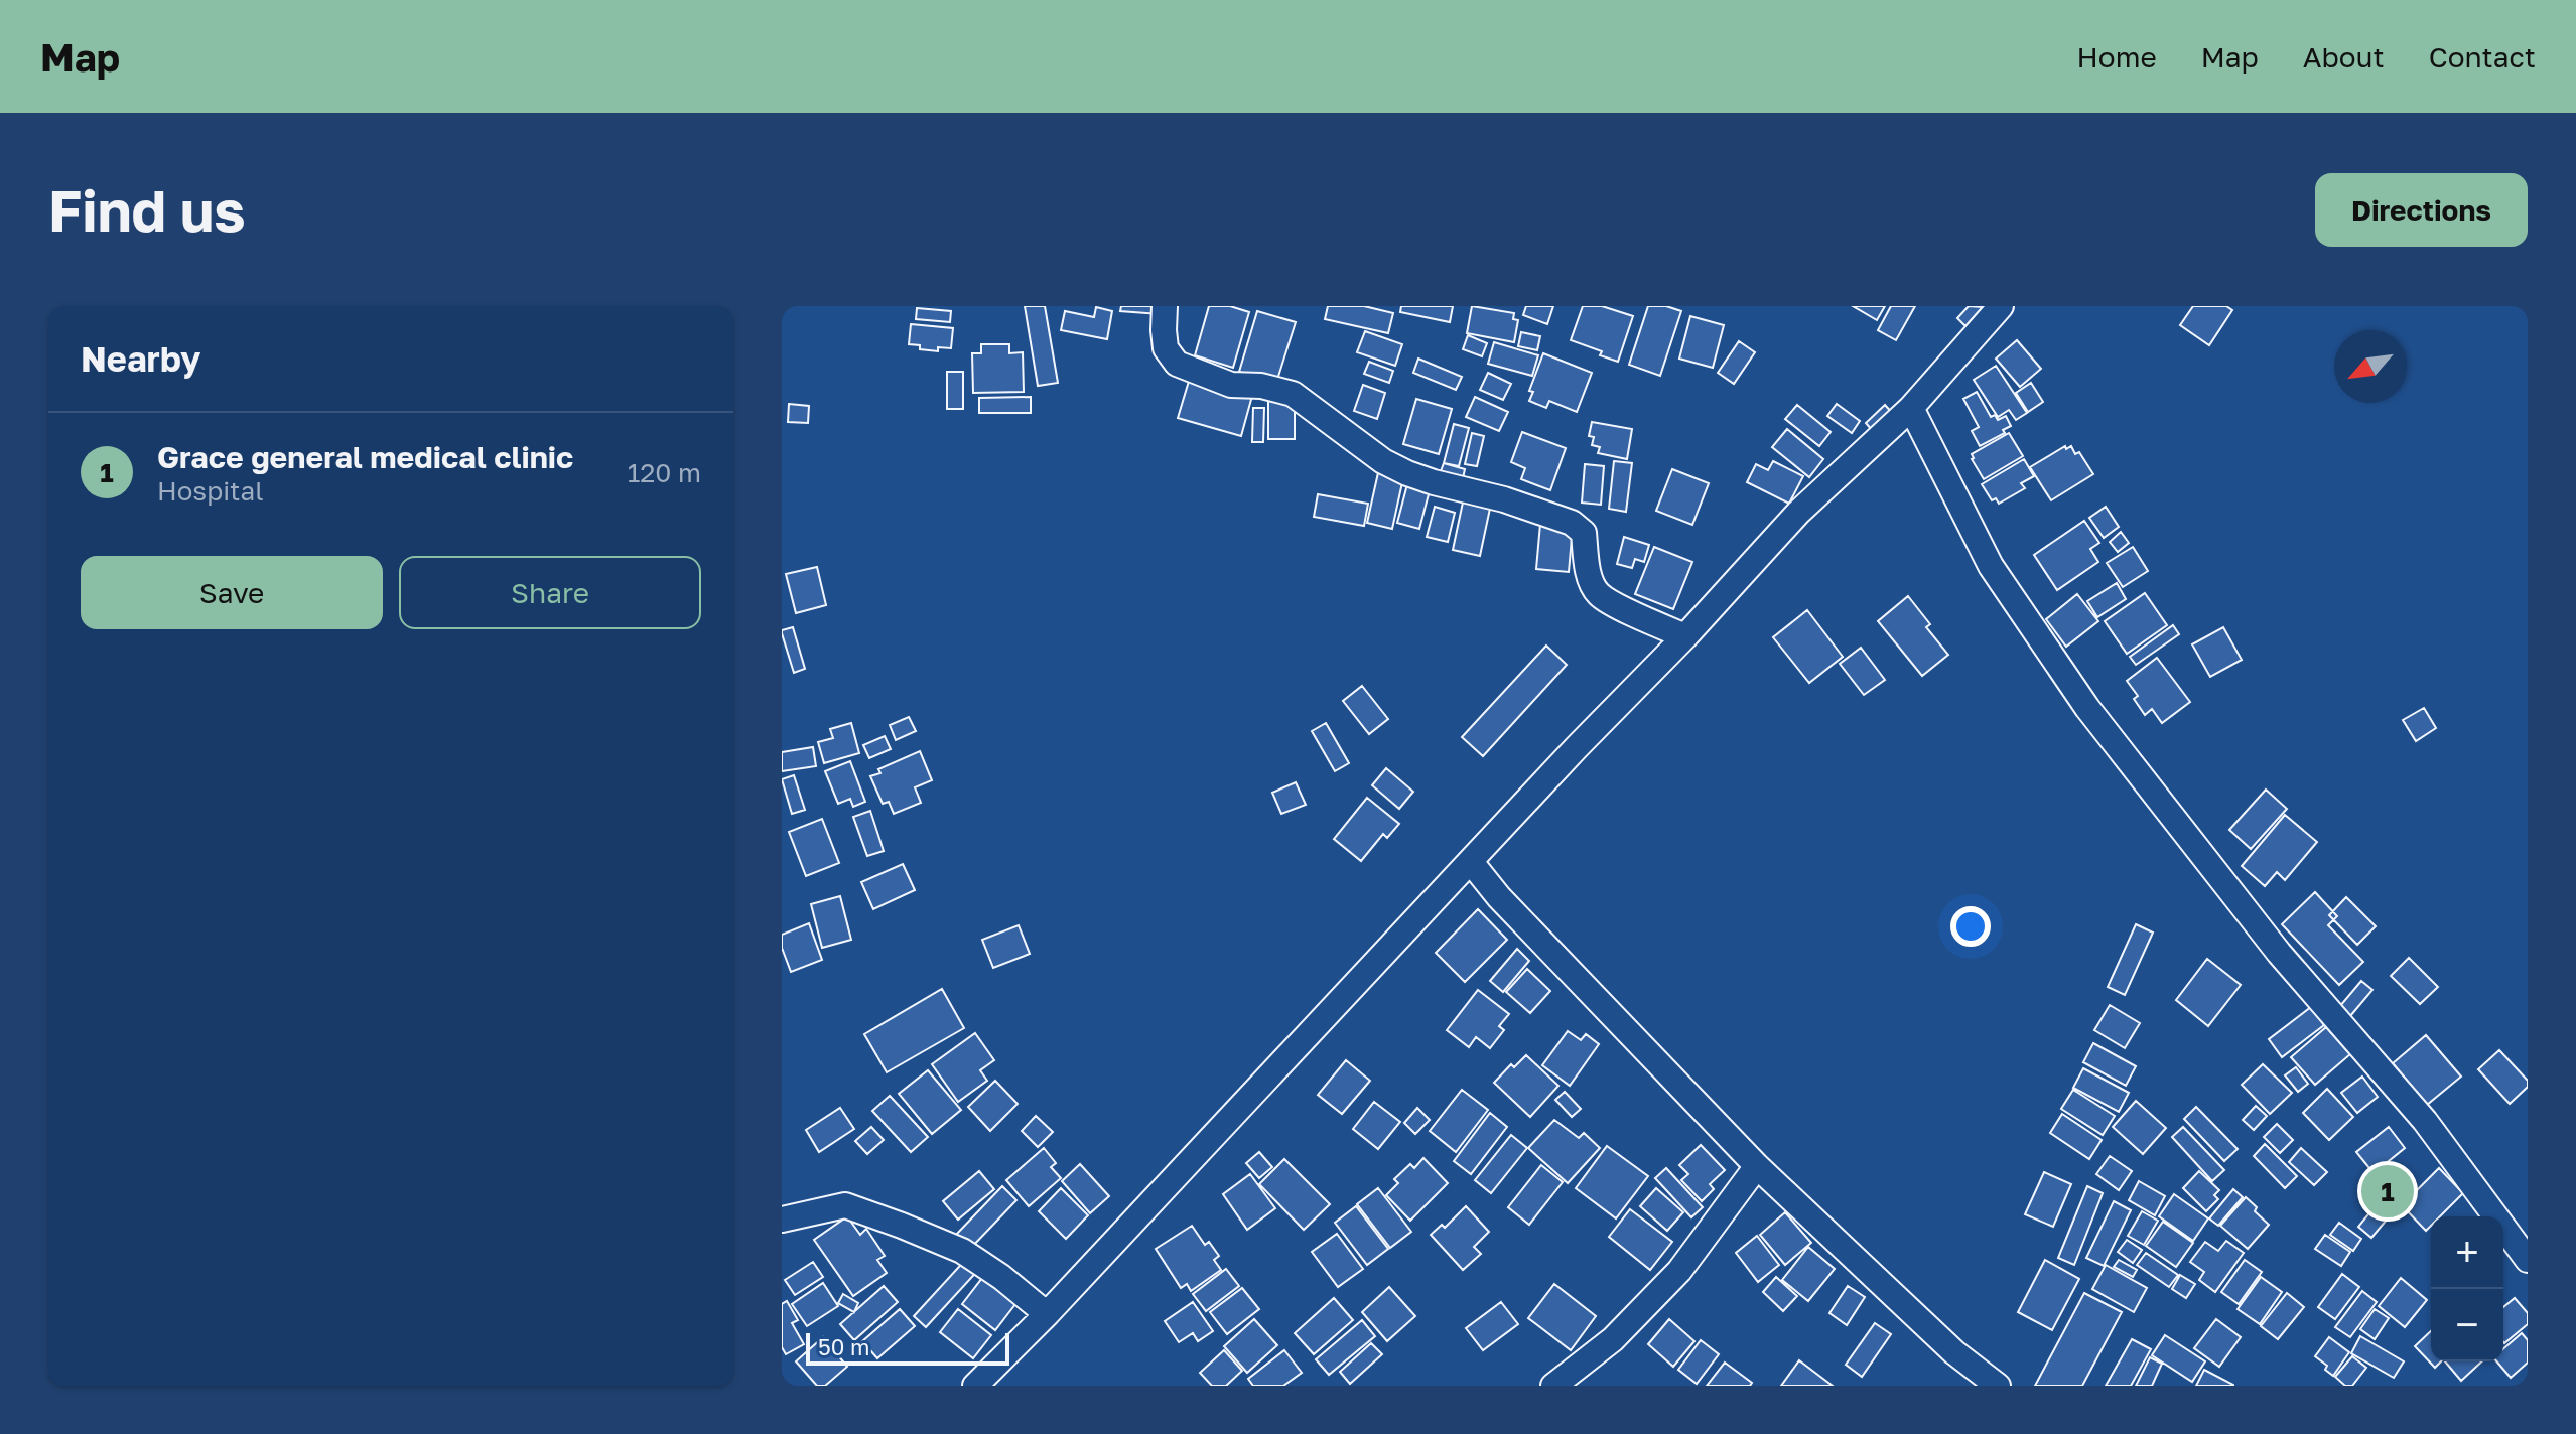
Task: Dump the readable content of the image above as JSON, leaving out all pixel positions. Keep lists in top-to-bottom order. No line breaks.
{"scale_bar":"50 m","north":"bottom left","page":{"header":"Map","nav":["Home","Map","About","Contact"],"buttons":["Directions",["Save","Share"]],"title":"Find us","heading":"Nearby","list":[{"mark":"1","name":"Grace general medical clinic","note":"Hospital","value":"120 m"}],"pins":"1","map_buttons":["+","−"],"scale":"50 m"}}
